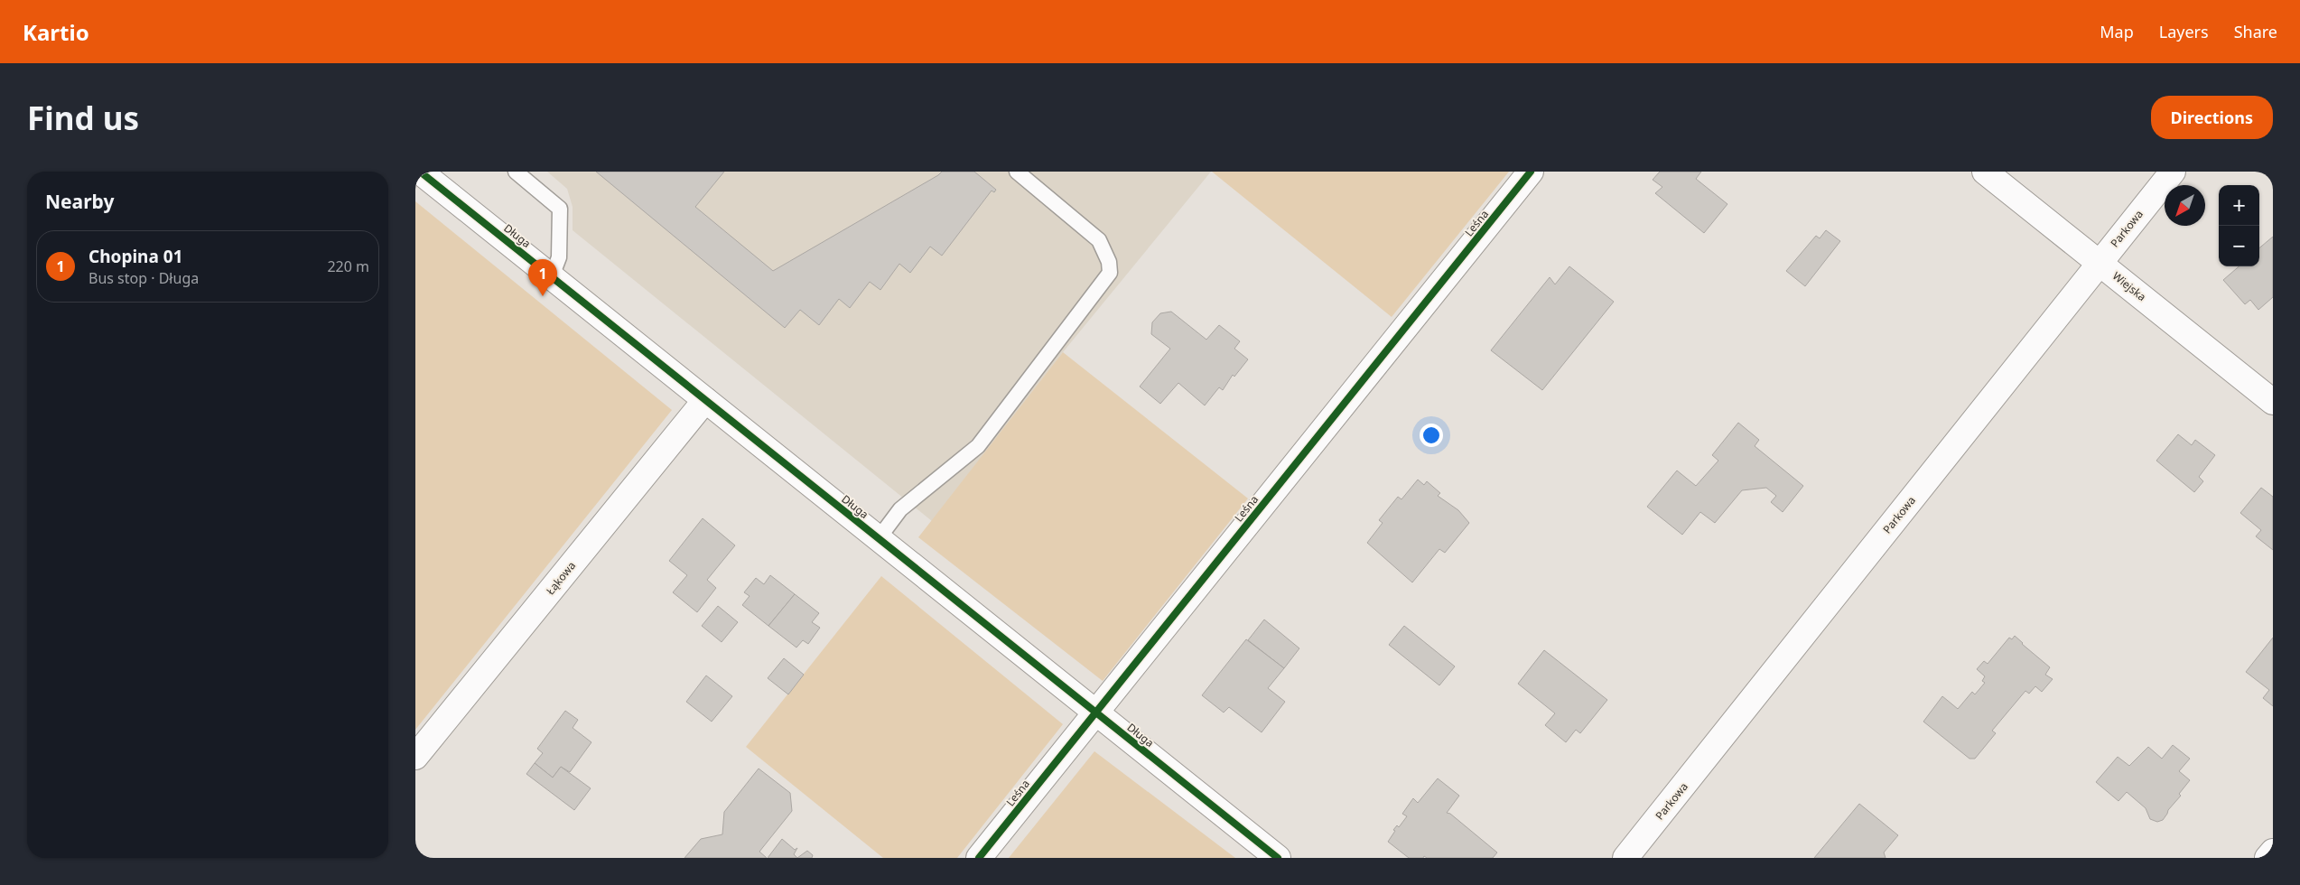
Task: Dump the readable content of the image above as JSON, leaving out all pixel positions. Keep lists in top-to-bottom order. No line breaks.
{"streets":{"street":["Leśna","Parkowa","Długa","Wiejska","Łąkowa"]},"crossings":[["Leśna","Długa"],["Parkowa","Wiejska"],["Długa","Łąkowa"]],"north":"bottom left","page":{"header":"Kartio","nav":["Map","Layers","Share"],"buttons":"Directions","title":"Find us","heading":"Nearby","map_buttons":["+","−"],"list":[{"mark":"1","name":"Chopina 01","note":"Bus stop · Długa","value":"220 m"}],"pins":"1"}}
